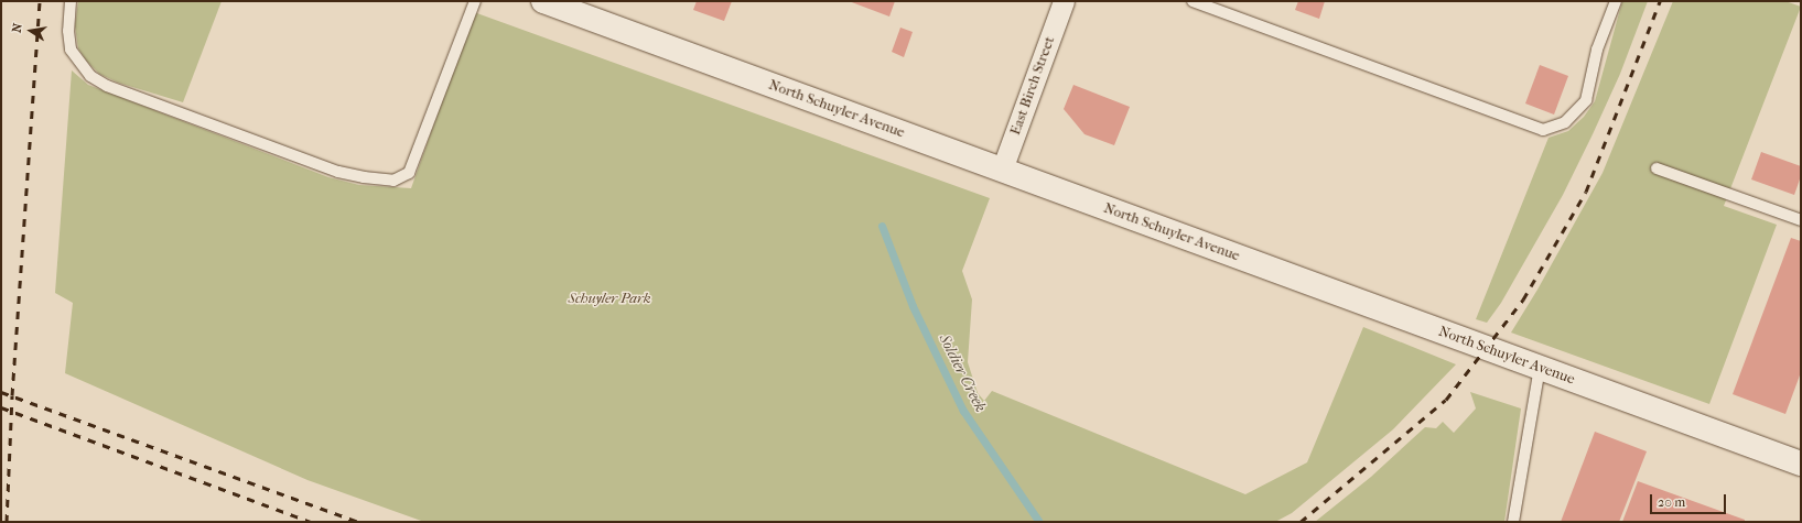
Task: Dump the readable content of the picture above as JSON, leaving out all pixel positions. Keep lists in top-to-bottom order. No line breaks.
{"streets":{"street":["East Birch Street","North Schuyler Avenue"]},"crossings":[["East Birch Street","North Schuyler Avenue"]],"water":["Soldier Creek"],"parks":["Schuyler Park"],"scale_bar":"20 m","north":"left"}
